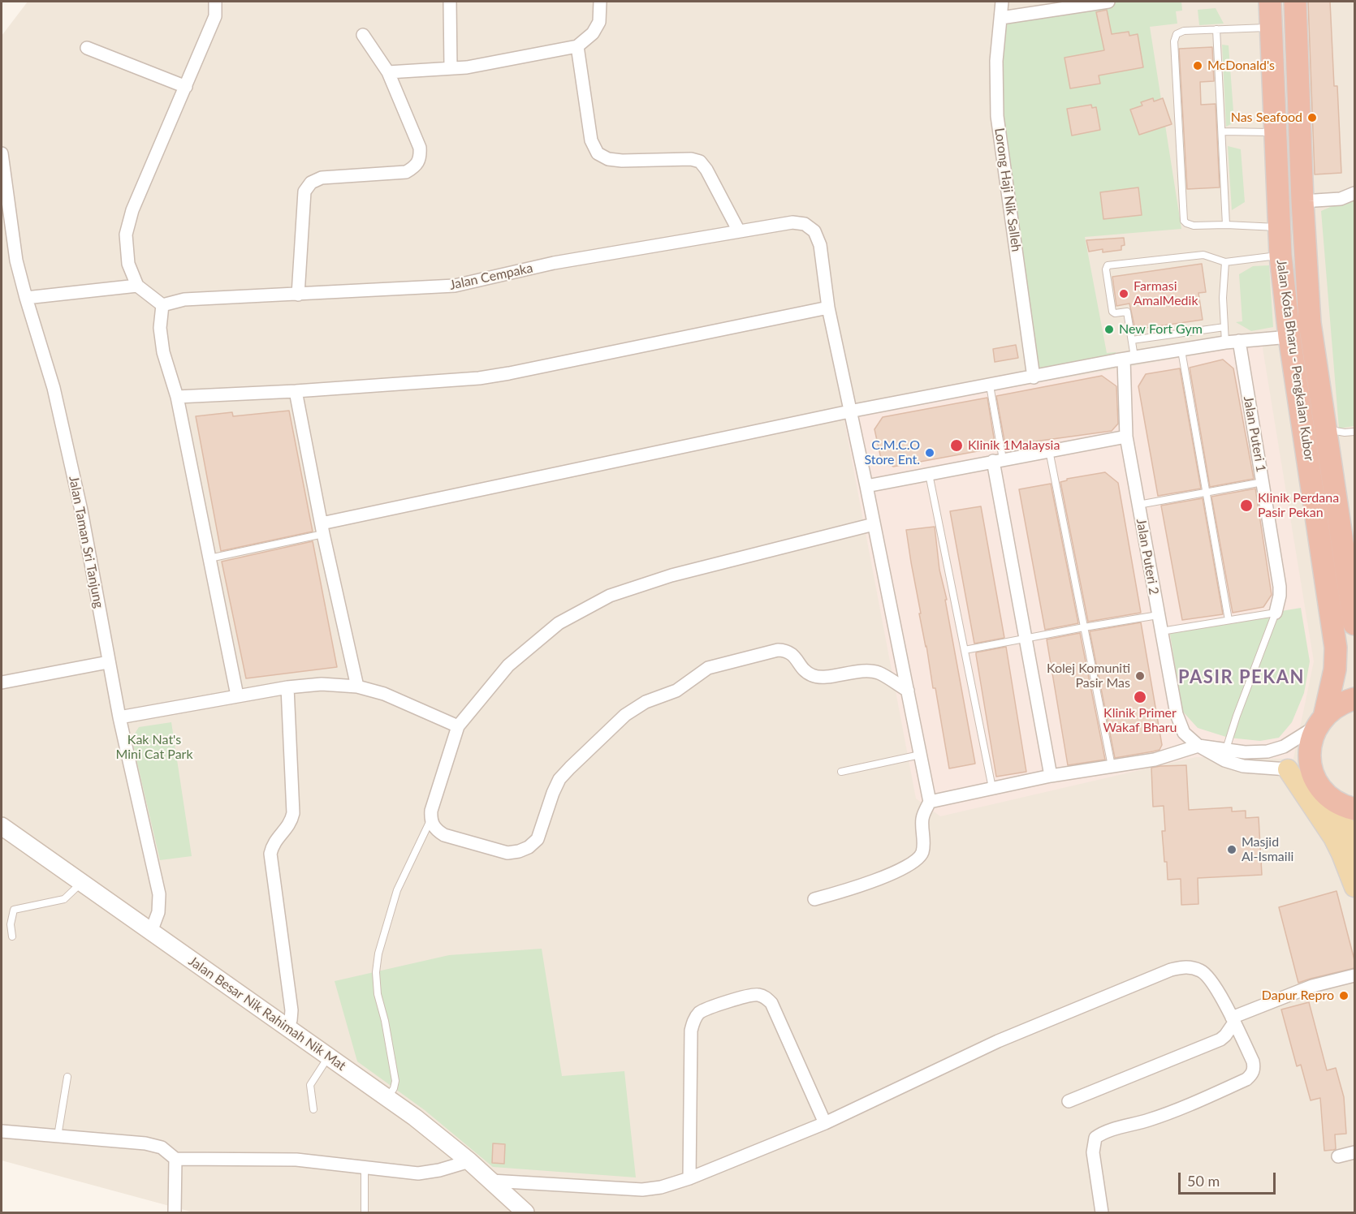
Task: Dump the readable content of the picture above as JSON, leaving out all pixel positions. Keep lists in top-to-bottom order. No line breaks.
{"streets":{"highway":["Jalan Kota Bharu - Pengkalan Kubor"],"street":["Lorong Haji Nik Salleh","Jalan Cempaka","Jalan Puteri 1","Jalan Taman Sri Tanjung","Jalan Puteri 2","Jalan Besar Nik Rahimah Nik Mat"]},"crossings":[["Jalan Taman Sri Tanjung","Jalan Besar Nik Rahimah Nik Mat"]],"districts":["PASIR PEKAN"],"parks":["Kak Nat's Mini Cat Park"],"places":["McDonald's","Nas Seafood","Farmasi AmalMedik","New Fort Gym","Klinik 1Malaysia","C.M.C.O Store Ent.","Klinik Perdana Pasir Pekan","Kolej Komuniti Pasir Mas","Klinik Primer Wakaf Bharu","Masjid Al-Ismaili","Dapur Repro"],"scale_bar":"50 m"}
